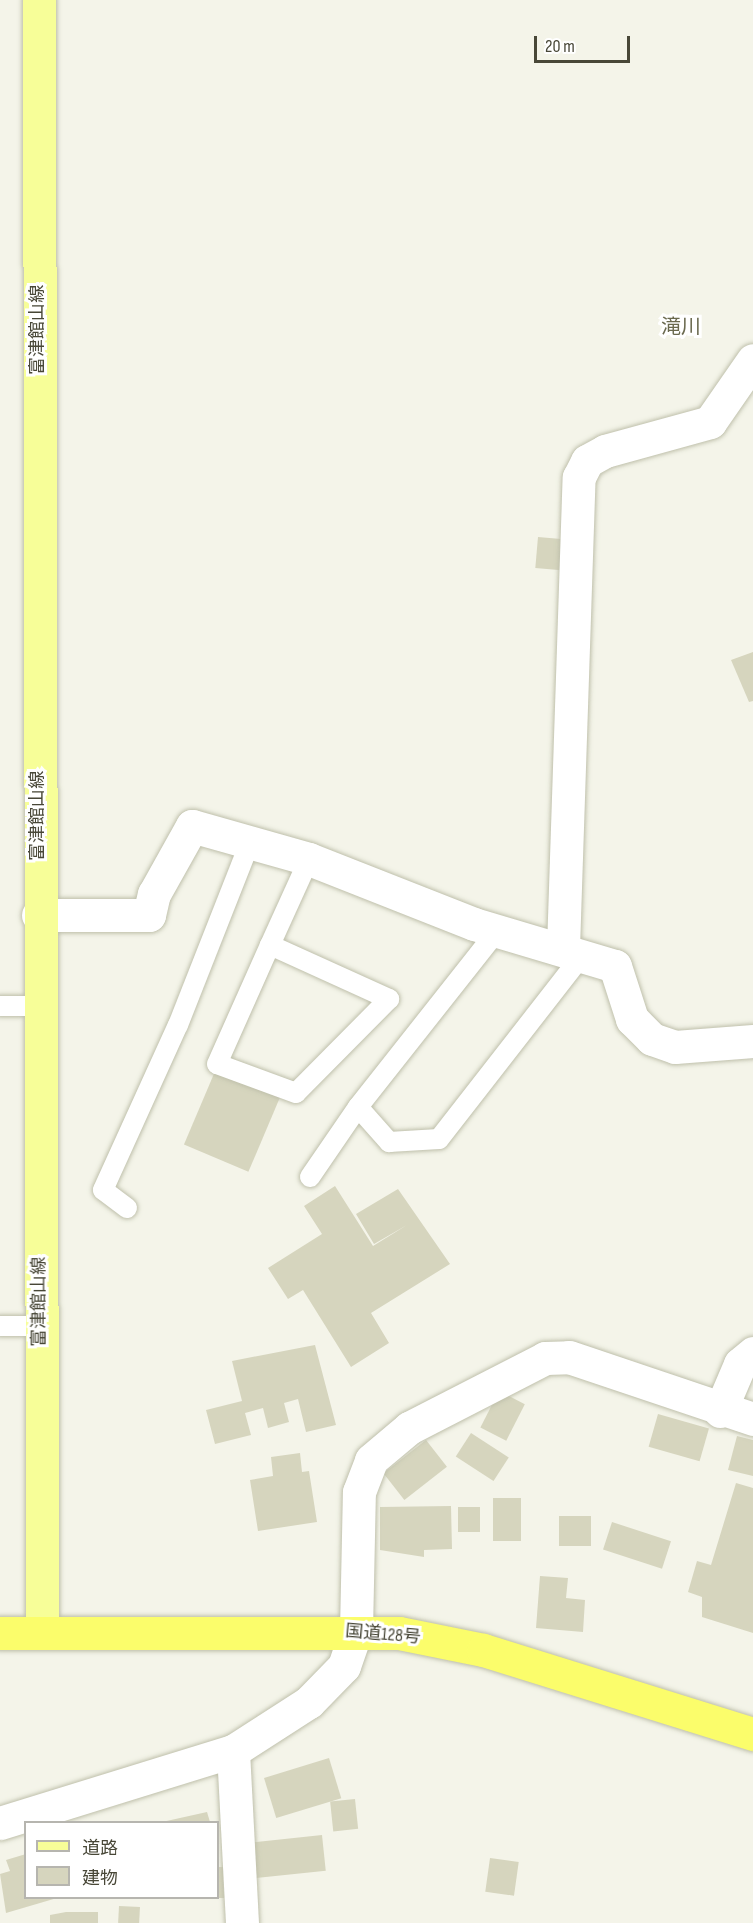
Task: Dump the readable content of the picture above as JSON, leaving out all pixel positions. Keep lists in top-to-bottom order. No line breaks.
{"streets":{"highway":["国道128号"],"main road":["富津館山線"]},"crossings":[["富津館山線","国道128号"]],"districts":["滝川"],"legend":["道路","建物"],"scale_bar":"20 m"}
